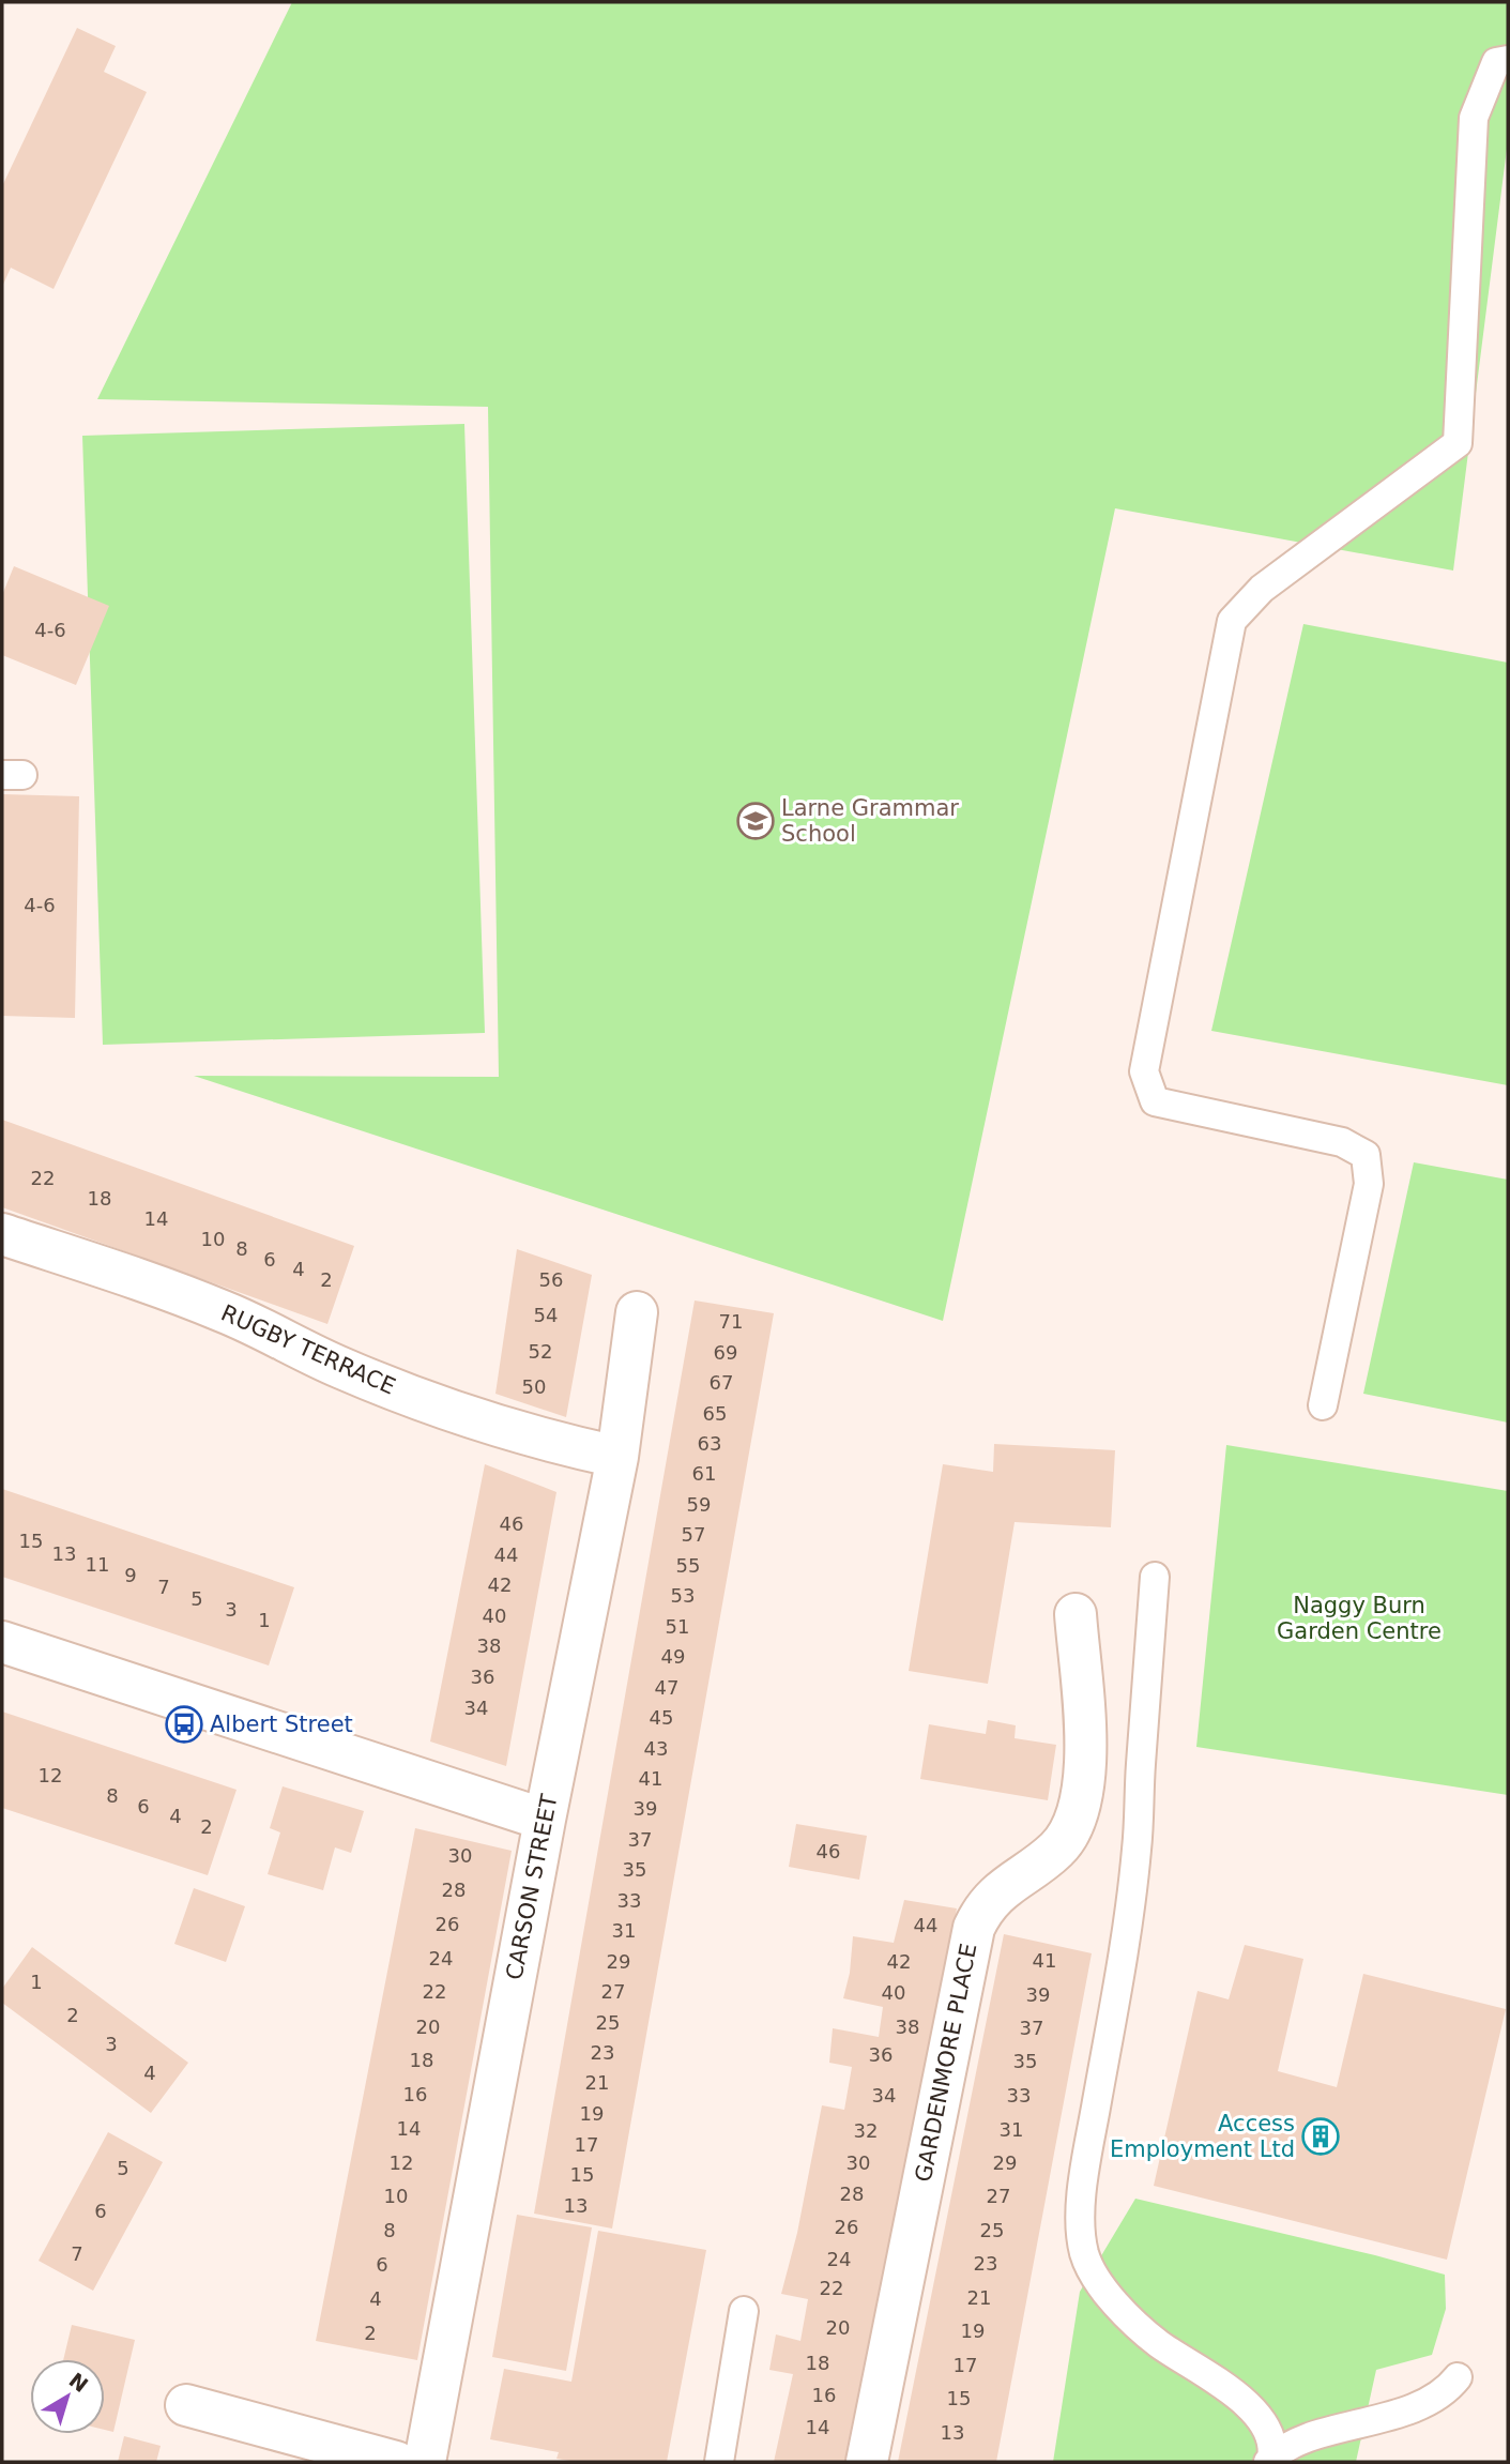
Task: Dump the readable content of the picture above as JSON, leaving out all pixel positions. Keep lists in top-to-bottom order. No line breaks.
{"streets":{"street":["RUGBY TERRACE","CARSON STREET","GARDENMORE PLACE"]},"crossings":[["RUGBY TERRACE","CARSON STREET"]],"parks":["Naggy Burn Garden Centre"],"places":{"school or university":["Larne Grammar School"],"bus stop":["Albert Street"],"building":["Access Employment Ltd"]},"house_numbers":["4-6","4-6","22","18","14","10","8","6","4","2","56","54","71","52","69","67","50","65","63","61","59","46","57","15","13","44","11","55","9","42","7","53","5","3","40","1","51","38","49","36","47","34","45","43","12","41","8","6","39","4","2","37","46","30","35","28","33","26","44","31","24","41","29","42","1","22","27","40","39","2","25","20","38","37","3","23","36","18","35","4","21","16","34","33","19","14","31","32","17","12","30","29","5","15","28","10","27","13","6","26","8","25","7","24","23","6","22","21","4","20","19","2","18","17","16","15","14","13"],"north":"top right"}
